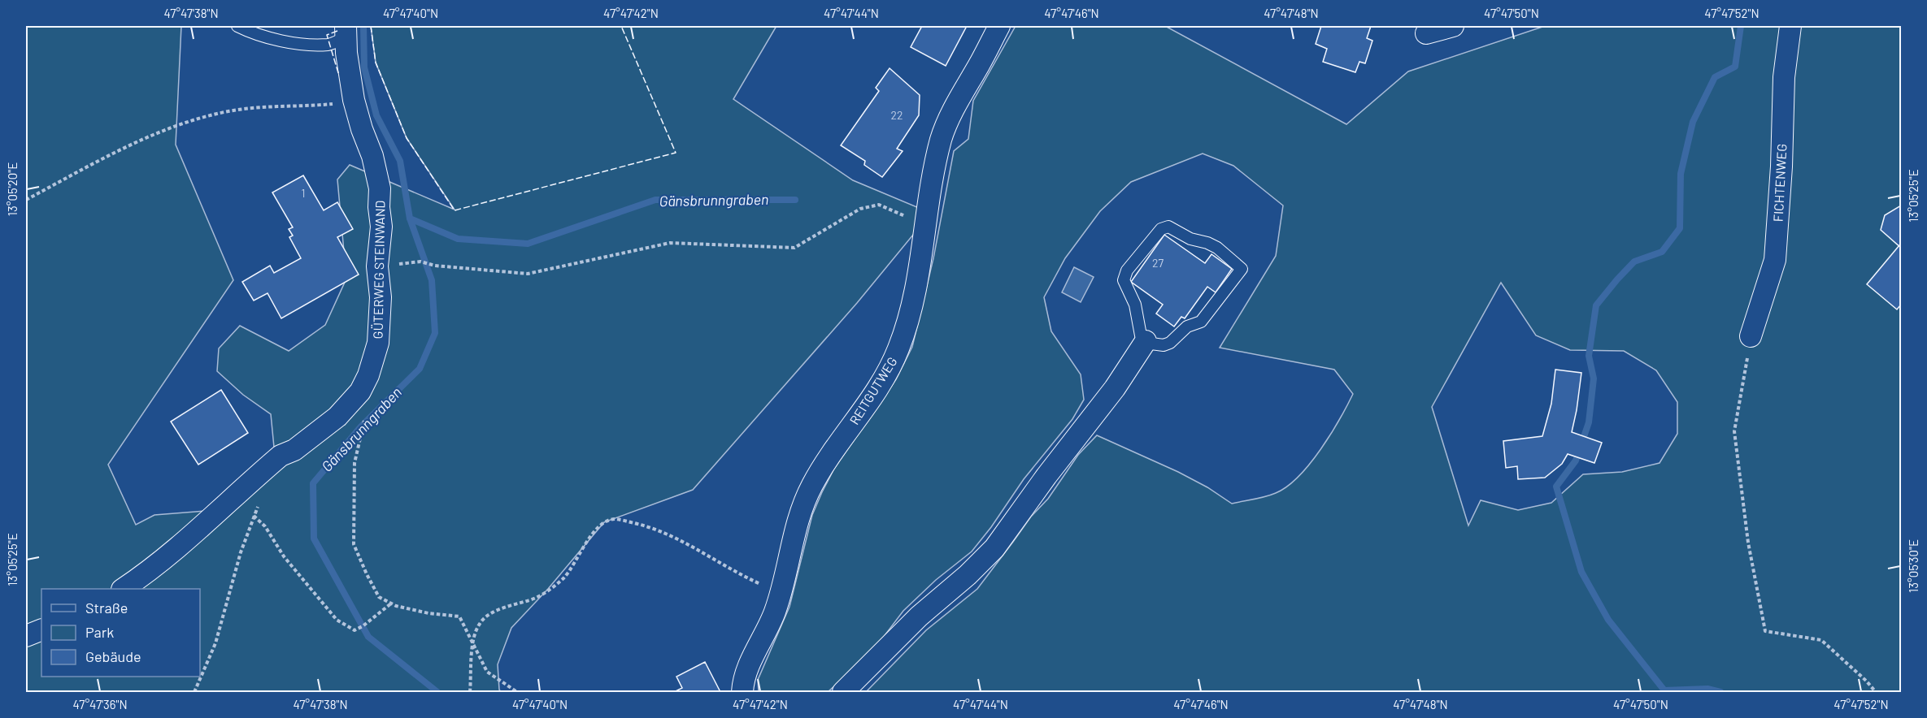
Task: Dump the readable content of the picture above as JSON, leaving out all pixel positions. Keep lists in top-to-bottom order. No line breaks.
{"streets":{"street":["FICHTENWEG","GÜTERWEG STEINWAND","REITGUTWEG"]},"water":["Gänsbrunngraben"],"house_numbers":["22","1","27"],"legend":["Straße","Park","Gebäude"],"coordinates":["47°47'38\"N","47°47'40\"N","47°47'42\"N","47°47'44\"N","47°47'46\"N","47°47'48\"N","47°47'50\"N","47°47'52\"N","13°05'20\"E","13°05'25\"E","13°05'30\"E","47°47'36\"N"]}
